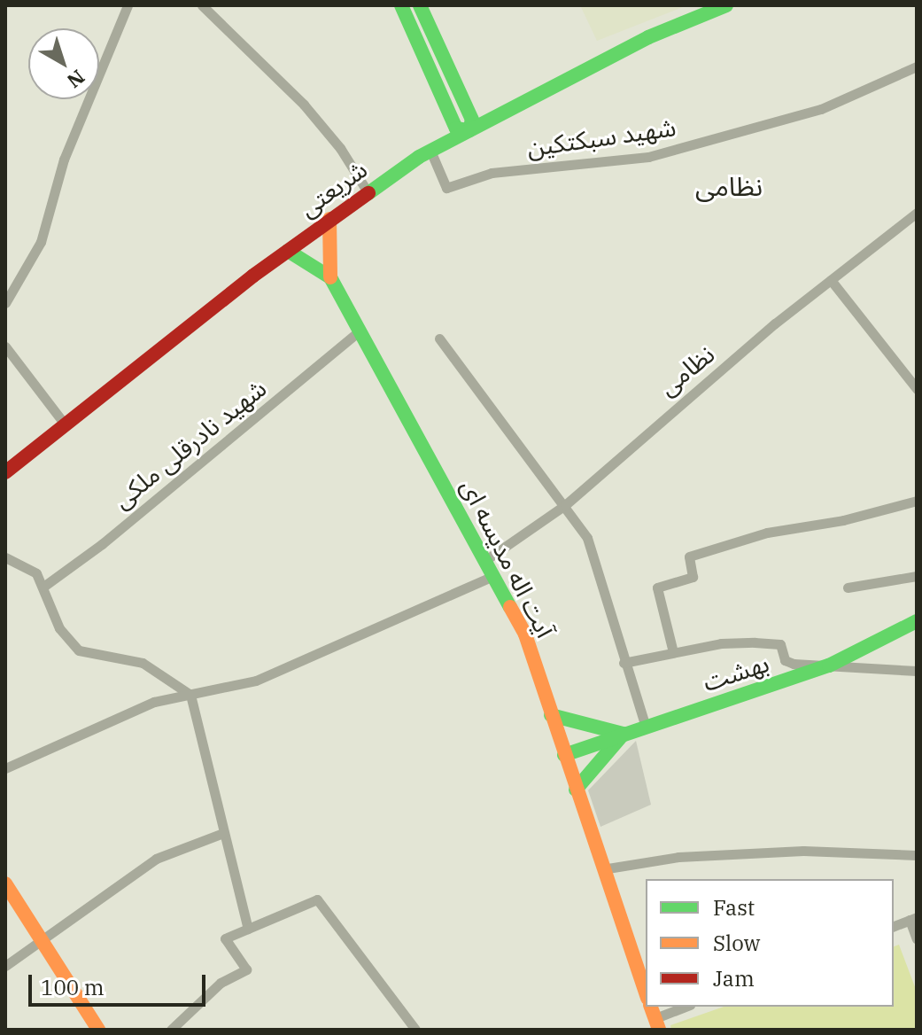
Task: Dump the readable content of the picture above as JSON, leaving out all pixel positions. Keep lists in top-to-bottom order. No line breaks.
{"streets":{"street":["شهید سبکتکین","شریعتی","نظامی","شهید نادرقلی ملکی","آیت اله مدیسه ای","بهشت"]},"crossings":[["شهید سبکتکین","شریعتی"],["نظامی","آیت اله مدیسه ای"],["شهید نادرقلی ملکی","آیت اله مدیسه ای"],["آیت اله مدیسه ای","بهشت"]],"districts":["نظامی"],"legend":["Fast","Slow","Jam"],"scale_bar":"100 m","north":"bottom right"}
